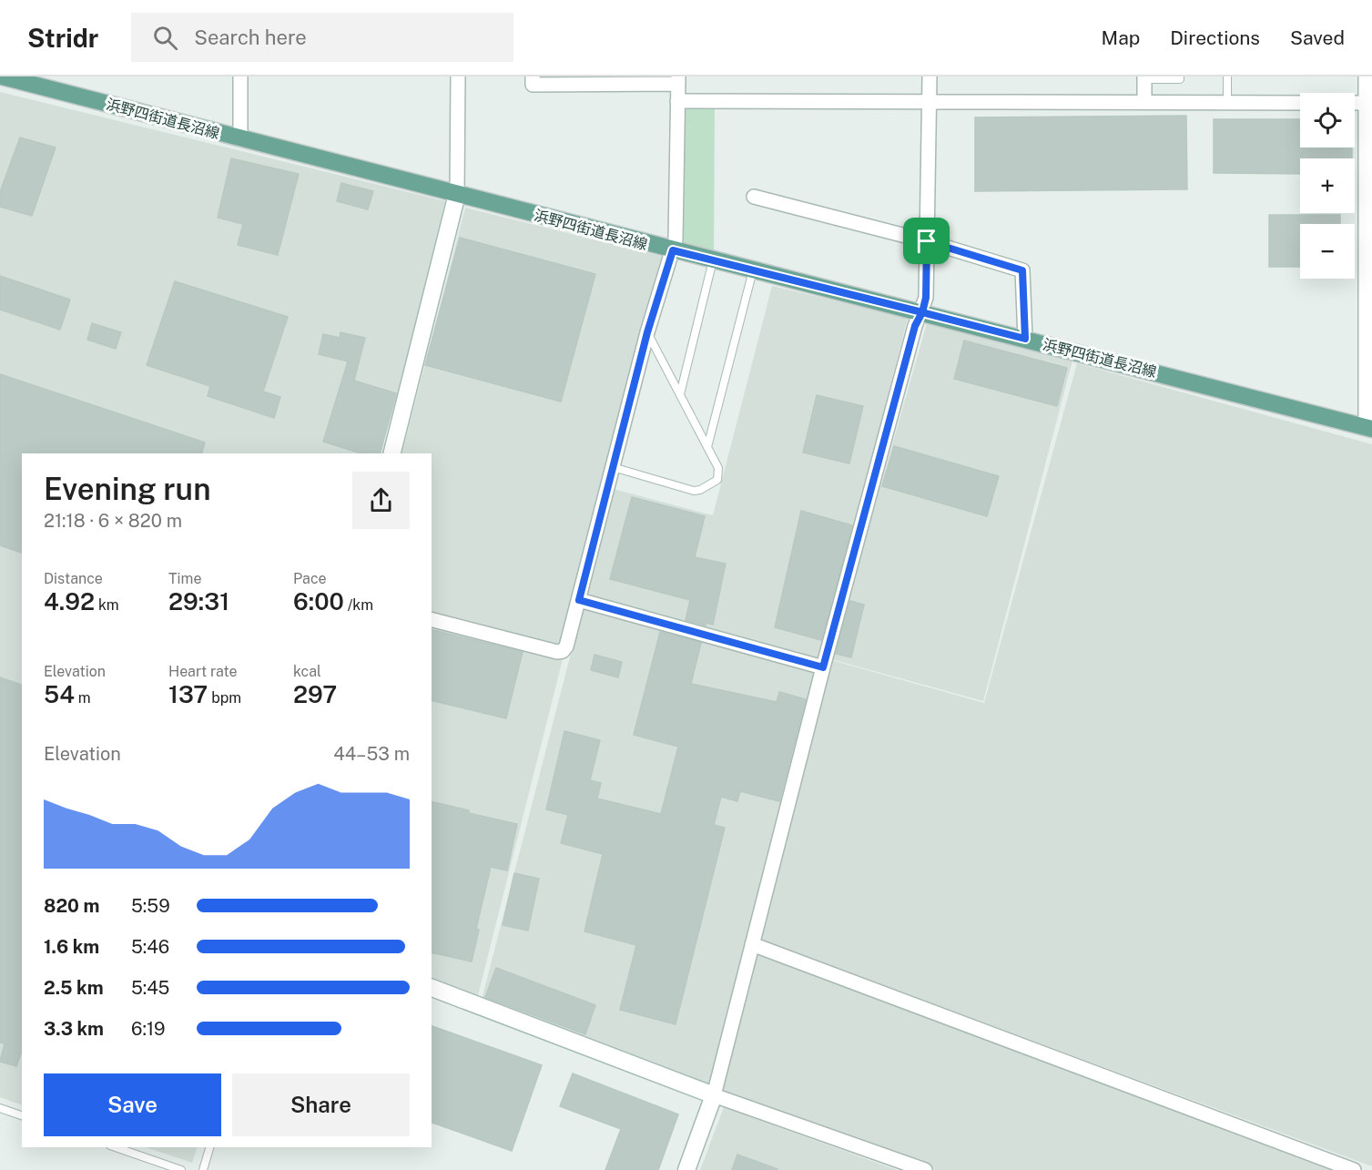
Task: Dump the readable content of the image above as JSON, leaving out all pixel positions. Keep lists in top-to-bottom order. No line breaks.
{"streets":{"main road":["浜野四街道長沼線"]},"page":{"header":"Stridr","search":"Search here","nav":["Map","Directions","Saved"],"map_buttons":["+","−"],"heading":["Evening run","21:18 · 6 × 820 m"],"stats":[["Distance","4.92 km"],["Time","29:31"],["Pace","6:00 /km"],["Elevation","54 m"],["Heart rate","137 bpm"],["kcal","297"]],"chart":["Elevation","44–53 m"],"list":[{"name":"820 m","note":"5:59"},{"name":"1.6 km","note":"5:46"},{"name":"2.5 km","note":"5:45"},{"name":"3.3 km","note":"6:19"}],"buttons":["Save","Share"]}}
